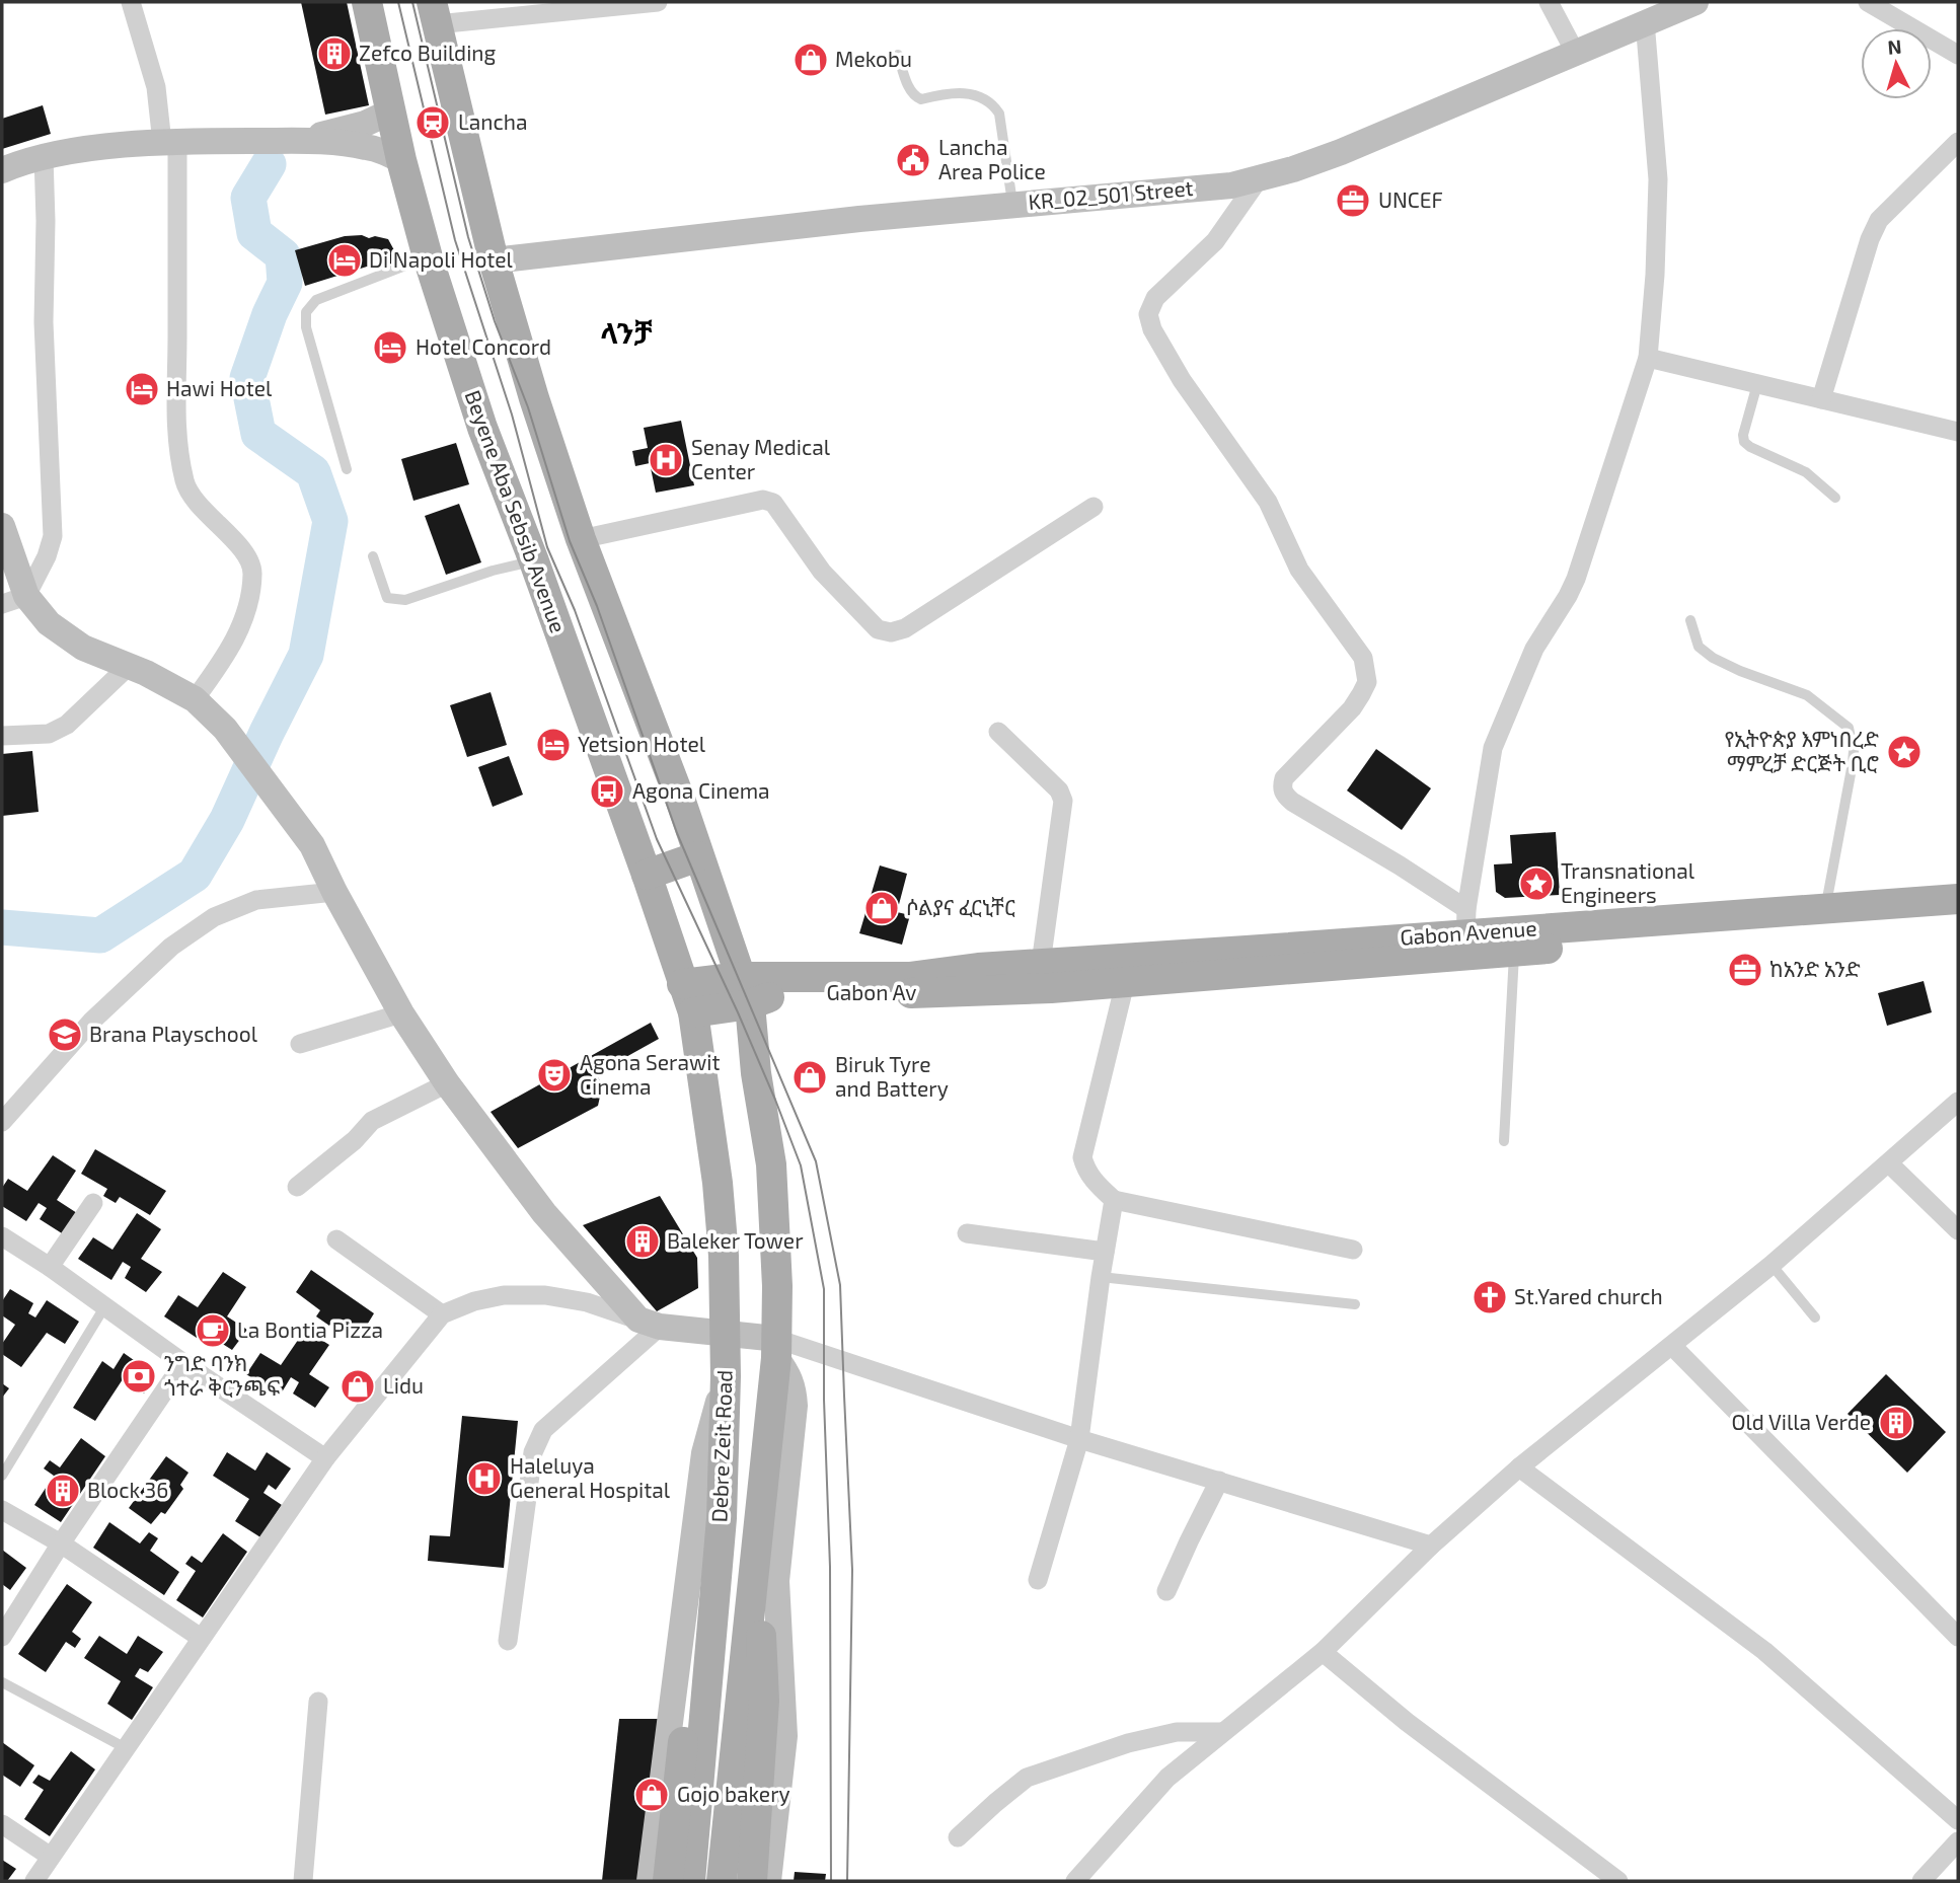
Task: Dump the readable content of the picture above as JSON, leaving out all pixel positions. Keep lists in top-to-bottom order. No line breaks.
{"streets":{"main road":["Beyene Aba Sebsib Avenue","Gabon Avenue","Gabon Av","Debre Zeit Road"],"street":["KR_02_501 Street"]},"crossings":[["Beyene Aba Sebsib Avenue","Gabon Av"],["Beyene Aba Sebsib Avenue","Debre Zeit Road"],["Gabon Avenue","Gabon Av"],["Gabon Av","Debre Zeit Road"]],"districts":["ላንቻ"],"places":{"building":["Zefco Building","Baleker Tower","Old Villa Verde","Block 36"],"shop":["Mekobu","ሶልያና ፈርኒቸር","Biruk Tyre and Battery","Lidu","Gojo bakery"],"station":["Lancha"],"public building":["Lancha Area Police"],"office":["UNCEF","ከአንድ አንድ"],"hotel":["Di Napoli Hotel","Hotel Concord","Hawi Hotel","Yetsion Hotel"],"hospital":["Senay Medical Center","Haleluya General Hospital"],"place":["የኢትዮጵያ እምነበረድ ማምረቻ ድርጅት ቢሮ","Transnational Engineers"],"bus stop":["Agona Cinema"],"school or university":["Brana Playschool"],"theatre":["Agona Serawit Cinema"],"church":["St.Yared church"],"cafe":["La Bontia Pizza"],"bank":["ንግድ ባንክ ጎተራ ቅርንጫፍ"]},"north":"top"}
